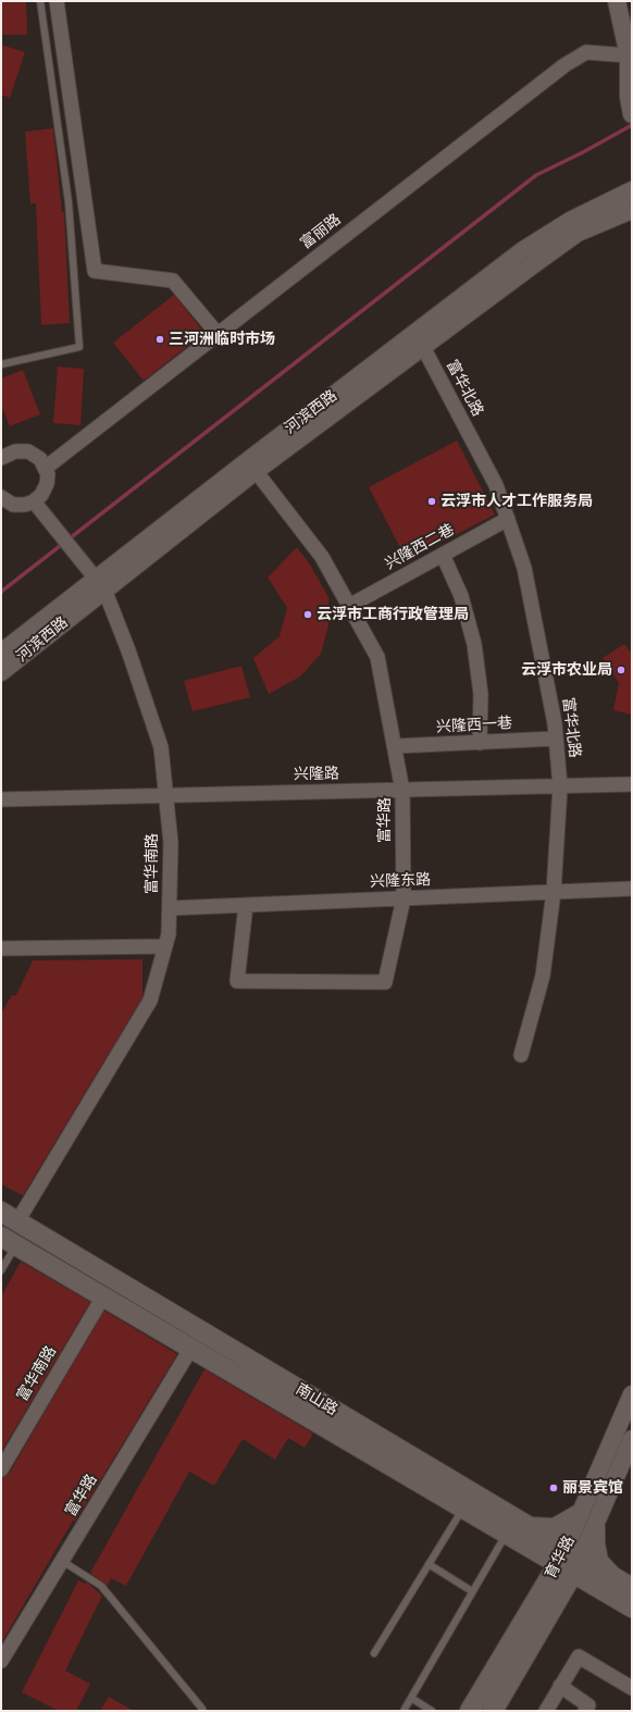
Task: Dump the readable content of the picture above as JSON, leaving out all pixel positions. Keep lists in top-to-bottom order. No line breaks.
{"streets":{"main road":["南山路","育华路"],"street":["富丽路","富华北路","河滨西路","兴隆西二巷","兴隆西一巷","兴隆路","富华路","富华南路","兴隆东路"]},"crossings":[["富华北路","河滨西路"],["富华北路","兴隆西二巷"],["富华北路","兴隆西一巷"],["富华北路","兴隆路"],["富华北路","兴隆东路"],["河滨西路","富华路"],["河滨西路","富华南路"],["兴隆西二巷","富华路"],["兴隆西一巷","富华路"],["兴隆路","富华路"],["兴隆路","富华南路"],["富华路","兴隆东路"],["富华路","南山路"],["富华南路","兴隆东路"],["富华南路","南山路"],["南山路","育华路"]],"places":["三河洲临时市场","云浮市人才工作服务局","云浮市工商行政管理局","云浮市农业局","丽景宾馆"]}
